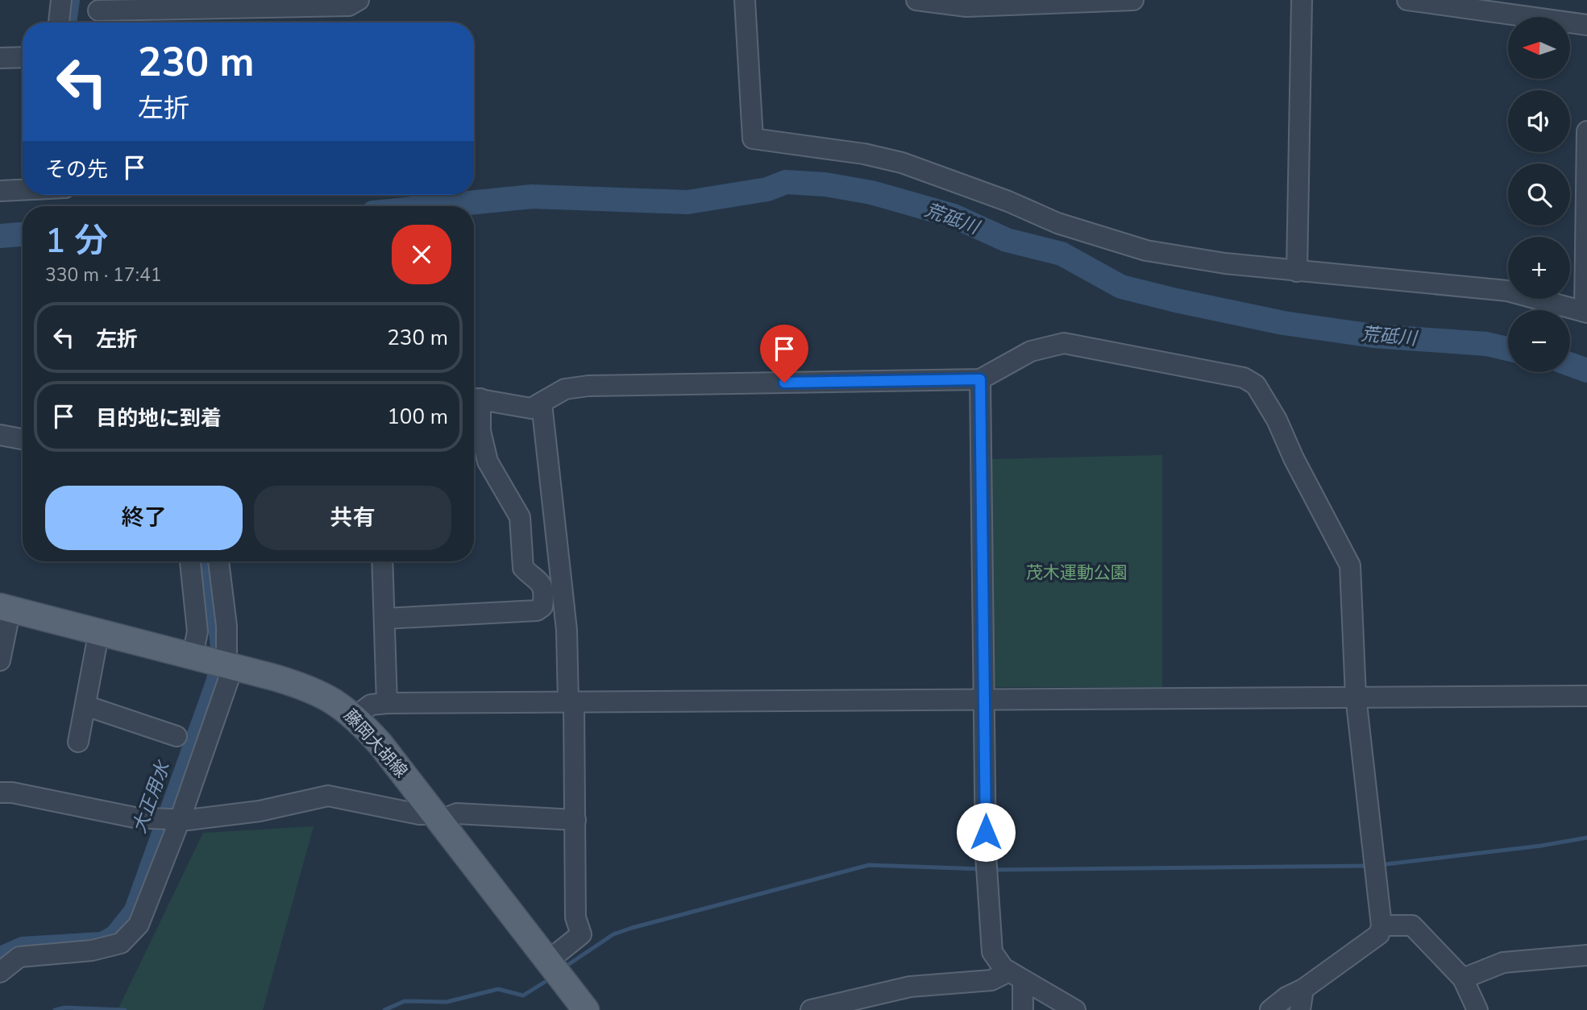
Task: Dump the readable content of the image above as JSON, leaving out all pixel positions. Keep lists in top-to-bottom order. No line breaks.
{"streets":{"main road":["藤岡大胡線"]},"water":["荒砥川","大正用水"],"parks":["茂木運動公園"],"north":"left","page":{"map_buttons":["+","−"],"turn":["230 m","左折"],"then":"その先","heading":["1 分","330 m · 17:41"],"list":[{"name":"左折","value":"230 m"},{"name":"目的地に到着","value":"100 m"}],"buttons":["終了","共有"]}}
